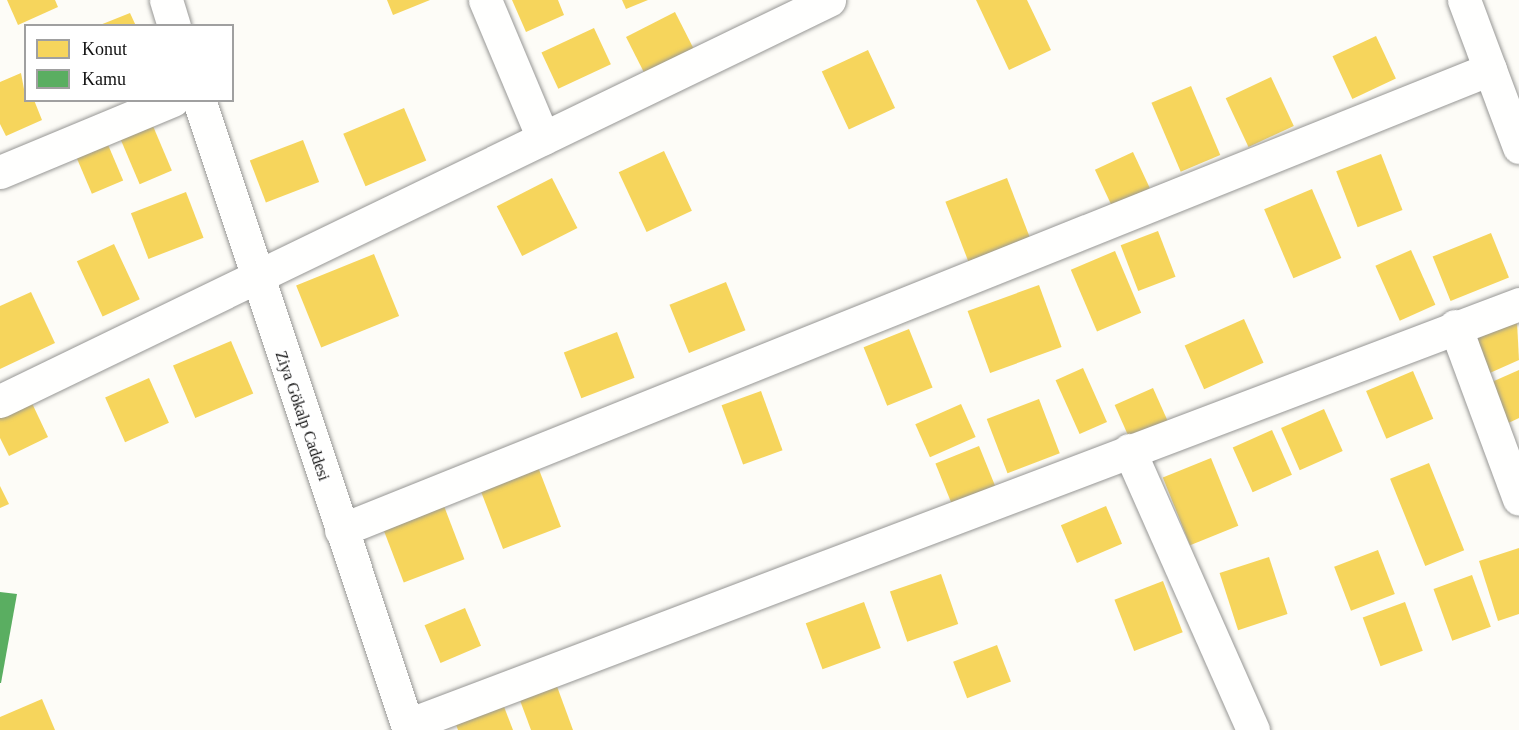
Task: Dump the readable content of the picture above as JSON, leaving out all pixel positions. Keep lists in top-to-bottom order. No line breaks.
{"streets":{"street":["Ziya Gökalp Caddesi"]},"legend":["Konut","Kamu"]}
